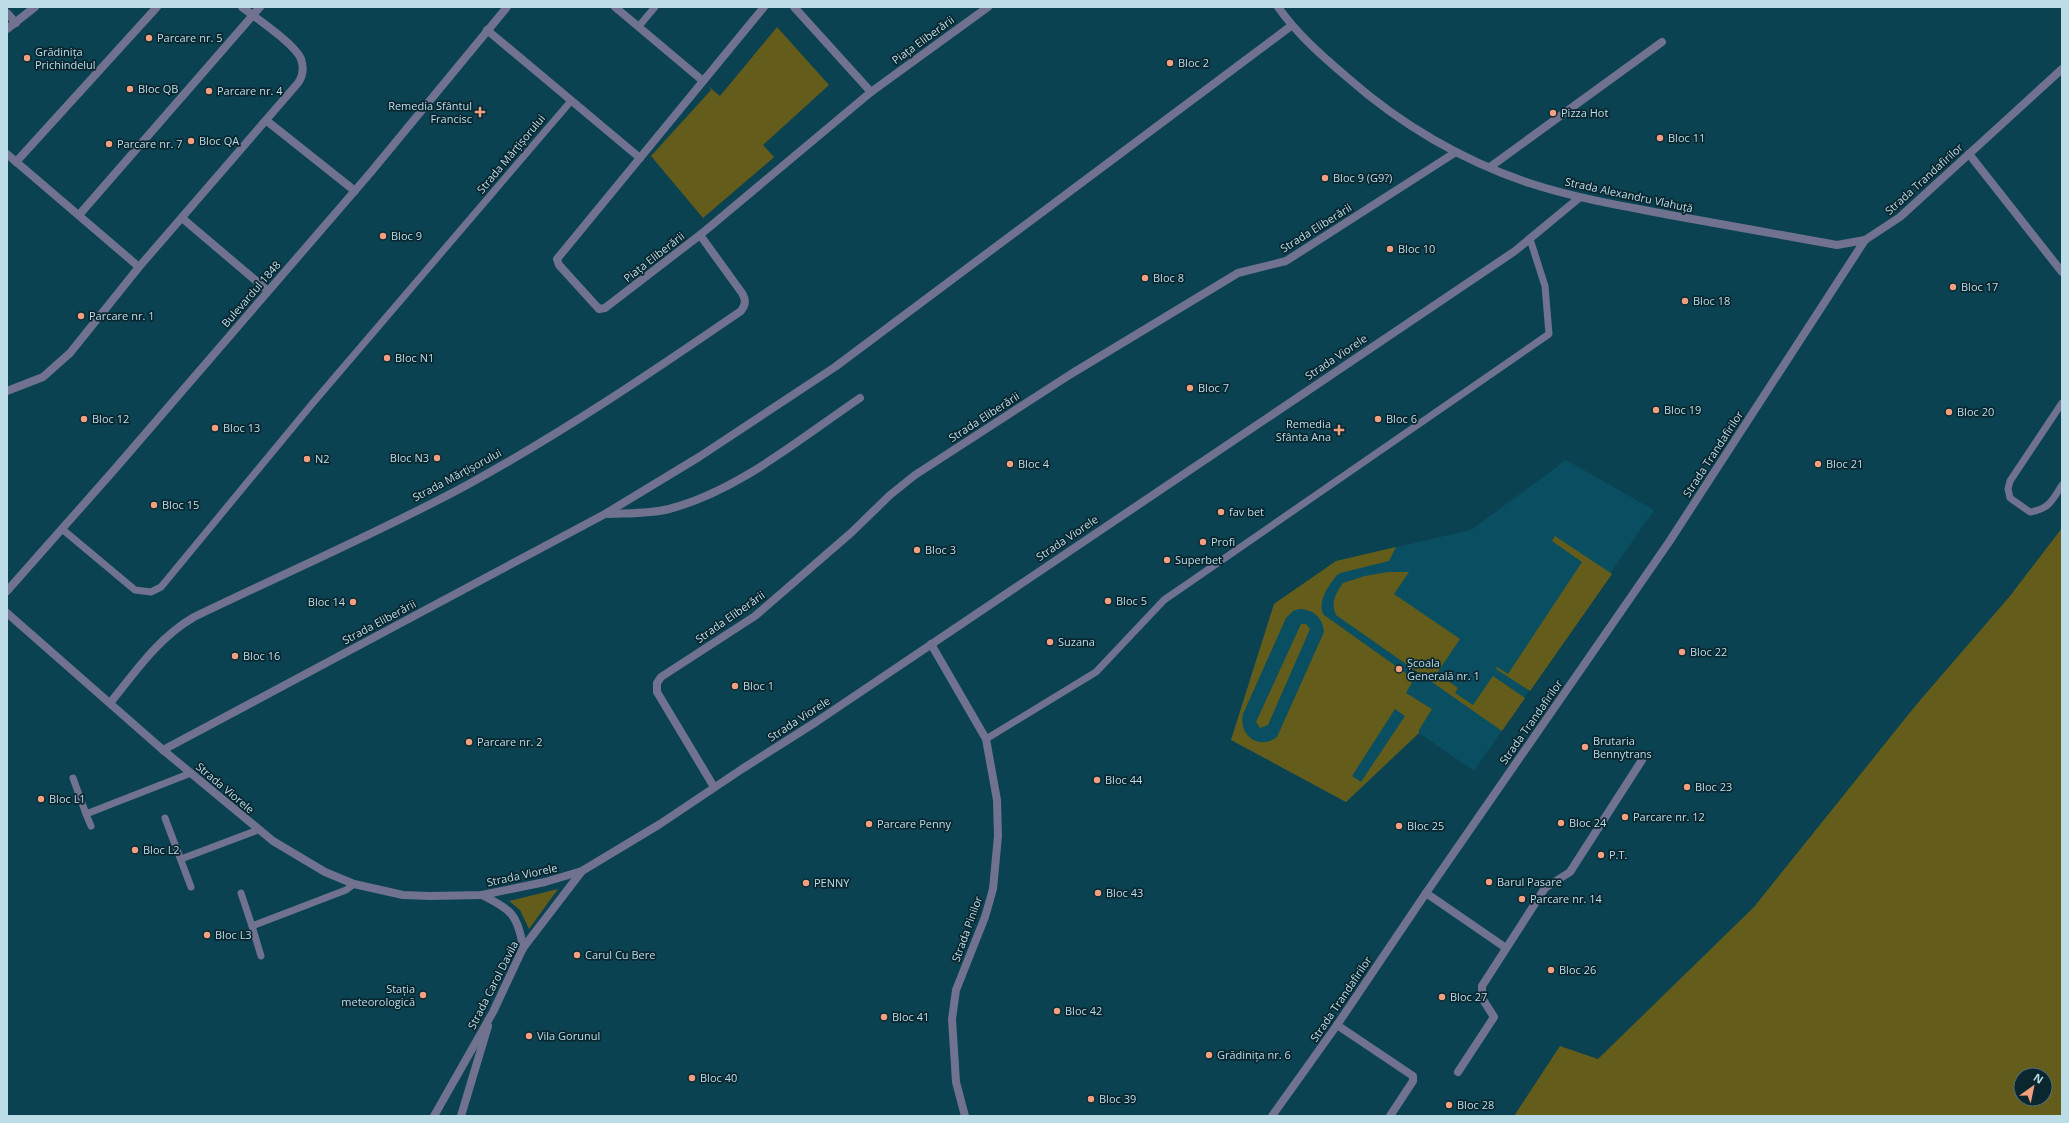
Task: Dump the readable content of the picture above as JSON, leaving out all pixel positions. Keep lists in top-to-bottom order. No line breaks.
{"streets":{"street":["Piața Eliberării","Strada Mărțișorului","Strada Trandafirilor","Strada Alexandru Vlahuță","Strada Eliberării","Bulevardul 1848","Strada Viorele","Strada Pinilor","Strada Carol Davila"]},"crossings":[["Piața Eliberării","Strada Mărțișorului"],["Strada Mărțișorului","Bulevardul 1848"],["Strada Mărțișorului","Strada Viorele"],["Strada Trandafirilor","Strada Alexandru Vlahuță"],["Strada Alexandru Vlahuță","Strada Eliberării"],["Strada Alexandru Vlahuță","Strada Viorele"],["Strada Eliberării","Strada Viorele"],["Strada Viorele","Strada Pinilor"],["Strada Viorele","Strada Carol Davila"]],"places":{"other":["Parcare nr. 5","Grădinița Prichindelul","Bloc 2","Bloc QB","Parcare nr. 4","Pizza Hot","Bloc 11","Bloc QA","Parcare nr. 7","Bloc 9 (G9?)","Bloc 9","Bloc 10","Bloc 8","Bloc 17","Bloc 18","Parcare nr. 1","Bloc N1","Bloc 7","Bloc 19","Bloc 20","Bloc 12","Bloc 6","Bloc 13","Bloc N3","N2","Bloc 4","Bloc 21","Bloc 15","fav bet","Profi","Bloc 3","Superbet","Bloc 5","Bloc 14","Suzana","Bloc 22","Bloc 16","Școala Generală nr. 1","Bloc 1","Parcare nr. 2","Brutaria Bennytrans","Bloc 44","Bloc 23","Bloc L1","Parcare nr. 12","Bloc 24","Parcare Penny","Bloc 25","Bloc L2","P.T.","Barul Pasare","PENNY","Bloc 43","Parcare nr. 14","Bloc L3","Carul Cu Bere","Bloc 26","Stația meteorologică","Bloc 27","Bloc 42","Bloc 41","Vila Gorunul","Grădinița nr. 6","Bloc 40","Bloc 39","Bloc 28"],"health":["Remedia Sfântul Francisc","Remedia Sfânta Ana"]},"north":"top right"}
